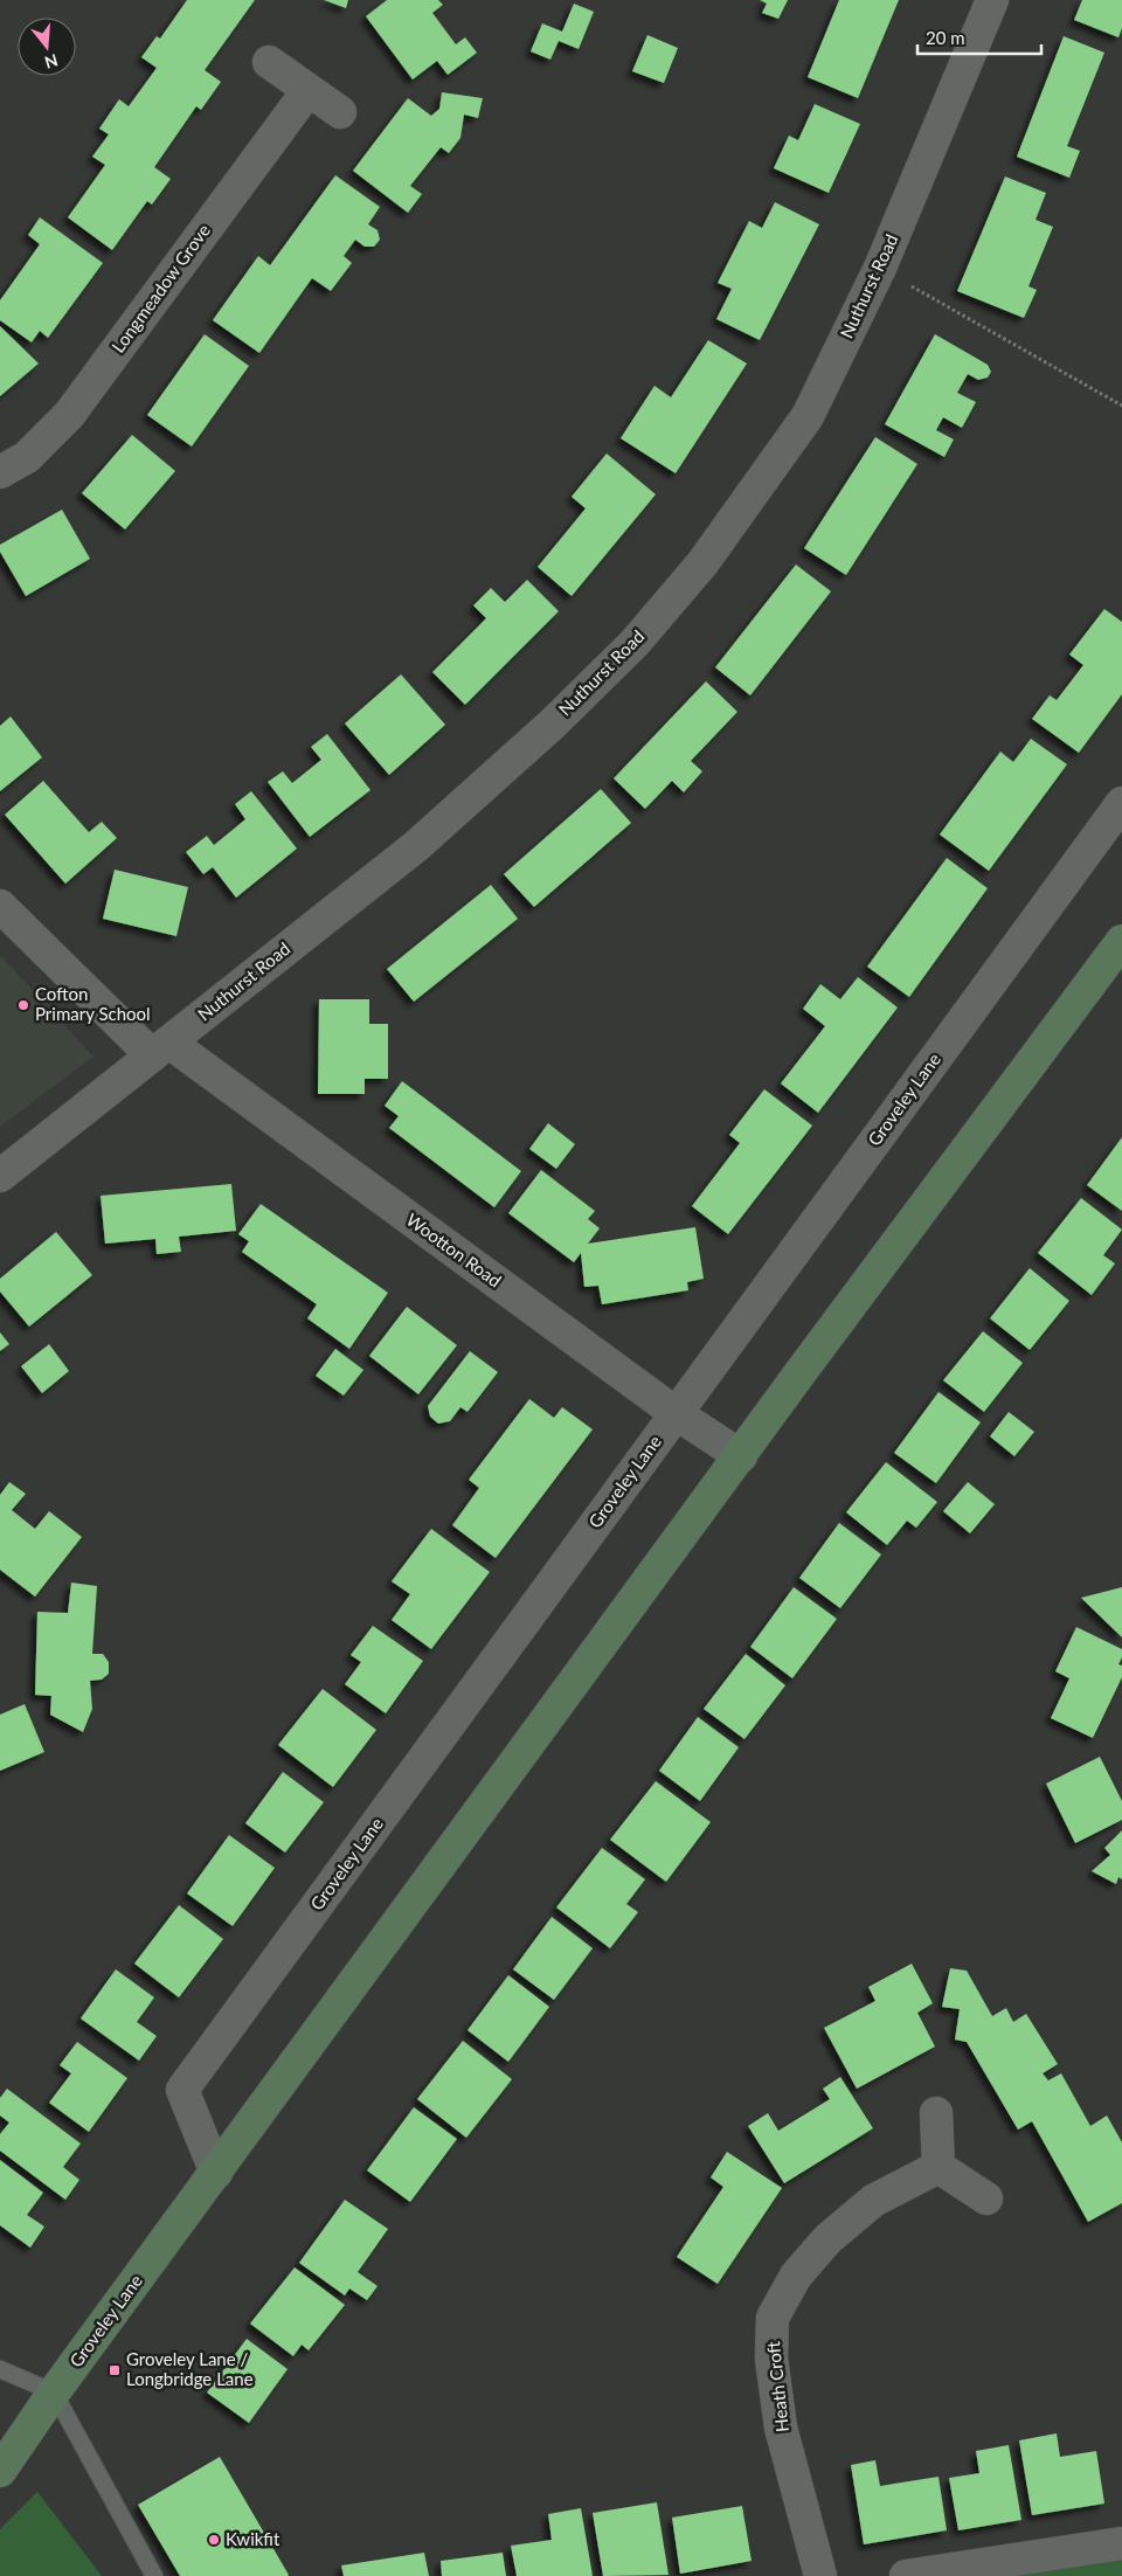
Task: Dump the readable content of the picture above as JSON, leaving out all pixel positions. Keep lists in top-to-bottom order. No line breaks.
{"streets":{"main road":["Groveley Lane"],"street":["Nuthurst Road","Longmeadow Grove","Wootton Road","Heath Croft"]},"crossings":[["Nuthurst Road","Wootton Road"],["Groveley Lane","Wootton Road"]],"places":{"other":["Cofton Primary School","Kwikfit"],"transit":["Groveley Lane / Longbridge Lane"]},"scale_bar":"20 m","north":"bottom"}
